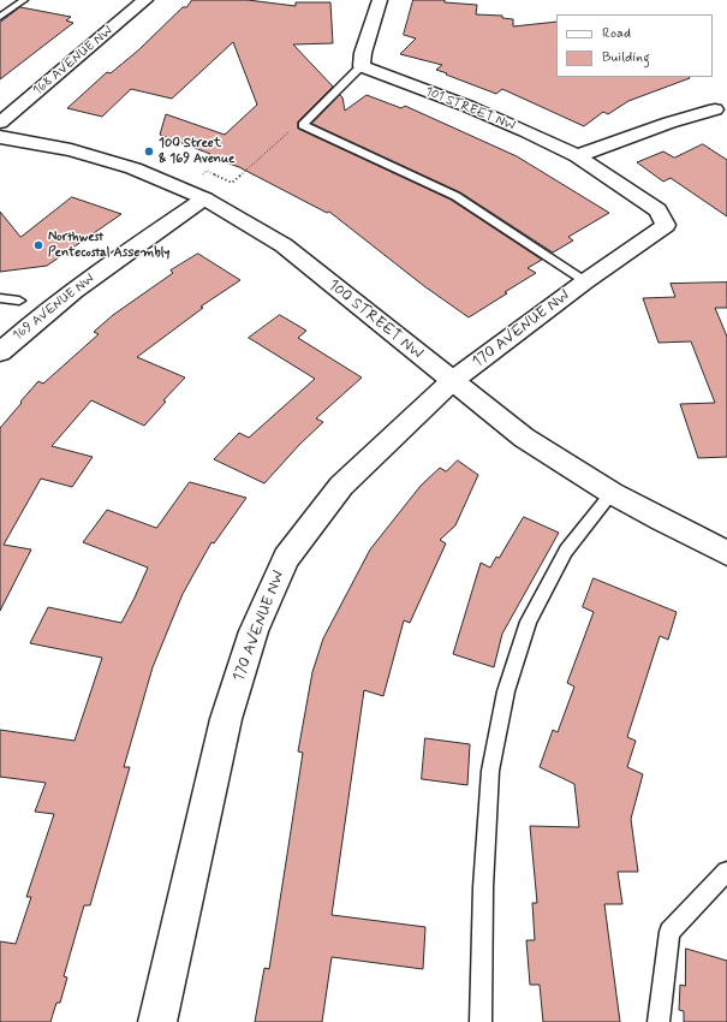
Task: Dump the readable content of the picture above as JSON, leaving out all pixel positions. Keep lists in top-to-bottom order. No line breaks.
{"streets":{"street":["168 AVENUE NW","101 STREET NW","169 AVENUE NW","100 STREET NW","170 AVENUE NW"]},"crossings":[["101 STREET NW","170 AVENUE NW"],["169 AVENUE NW","100 STREET NW"],["100 STREET NW","170 AVENUE NW"]],"places":["100 Street & 169 Avenue","Northwest Pentecostal Assembly"],"legend":["Road","Building"]}
